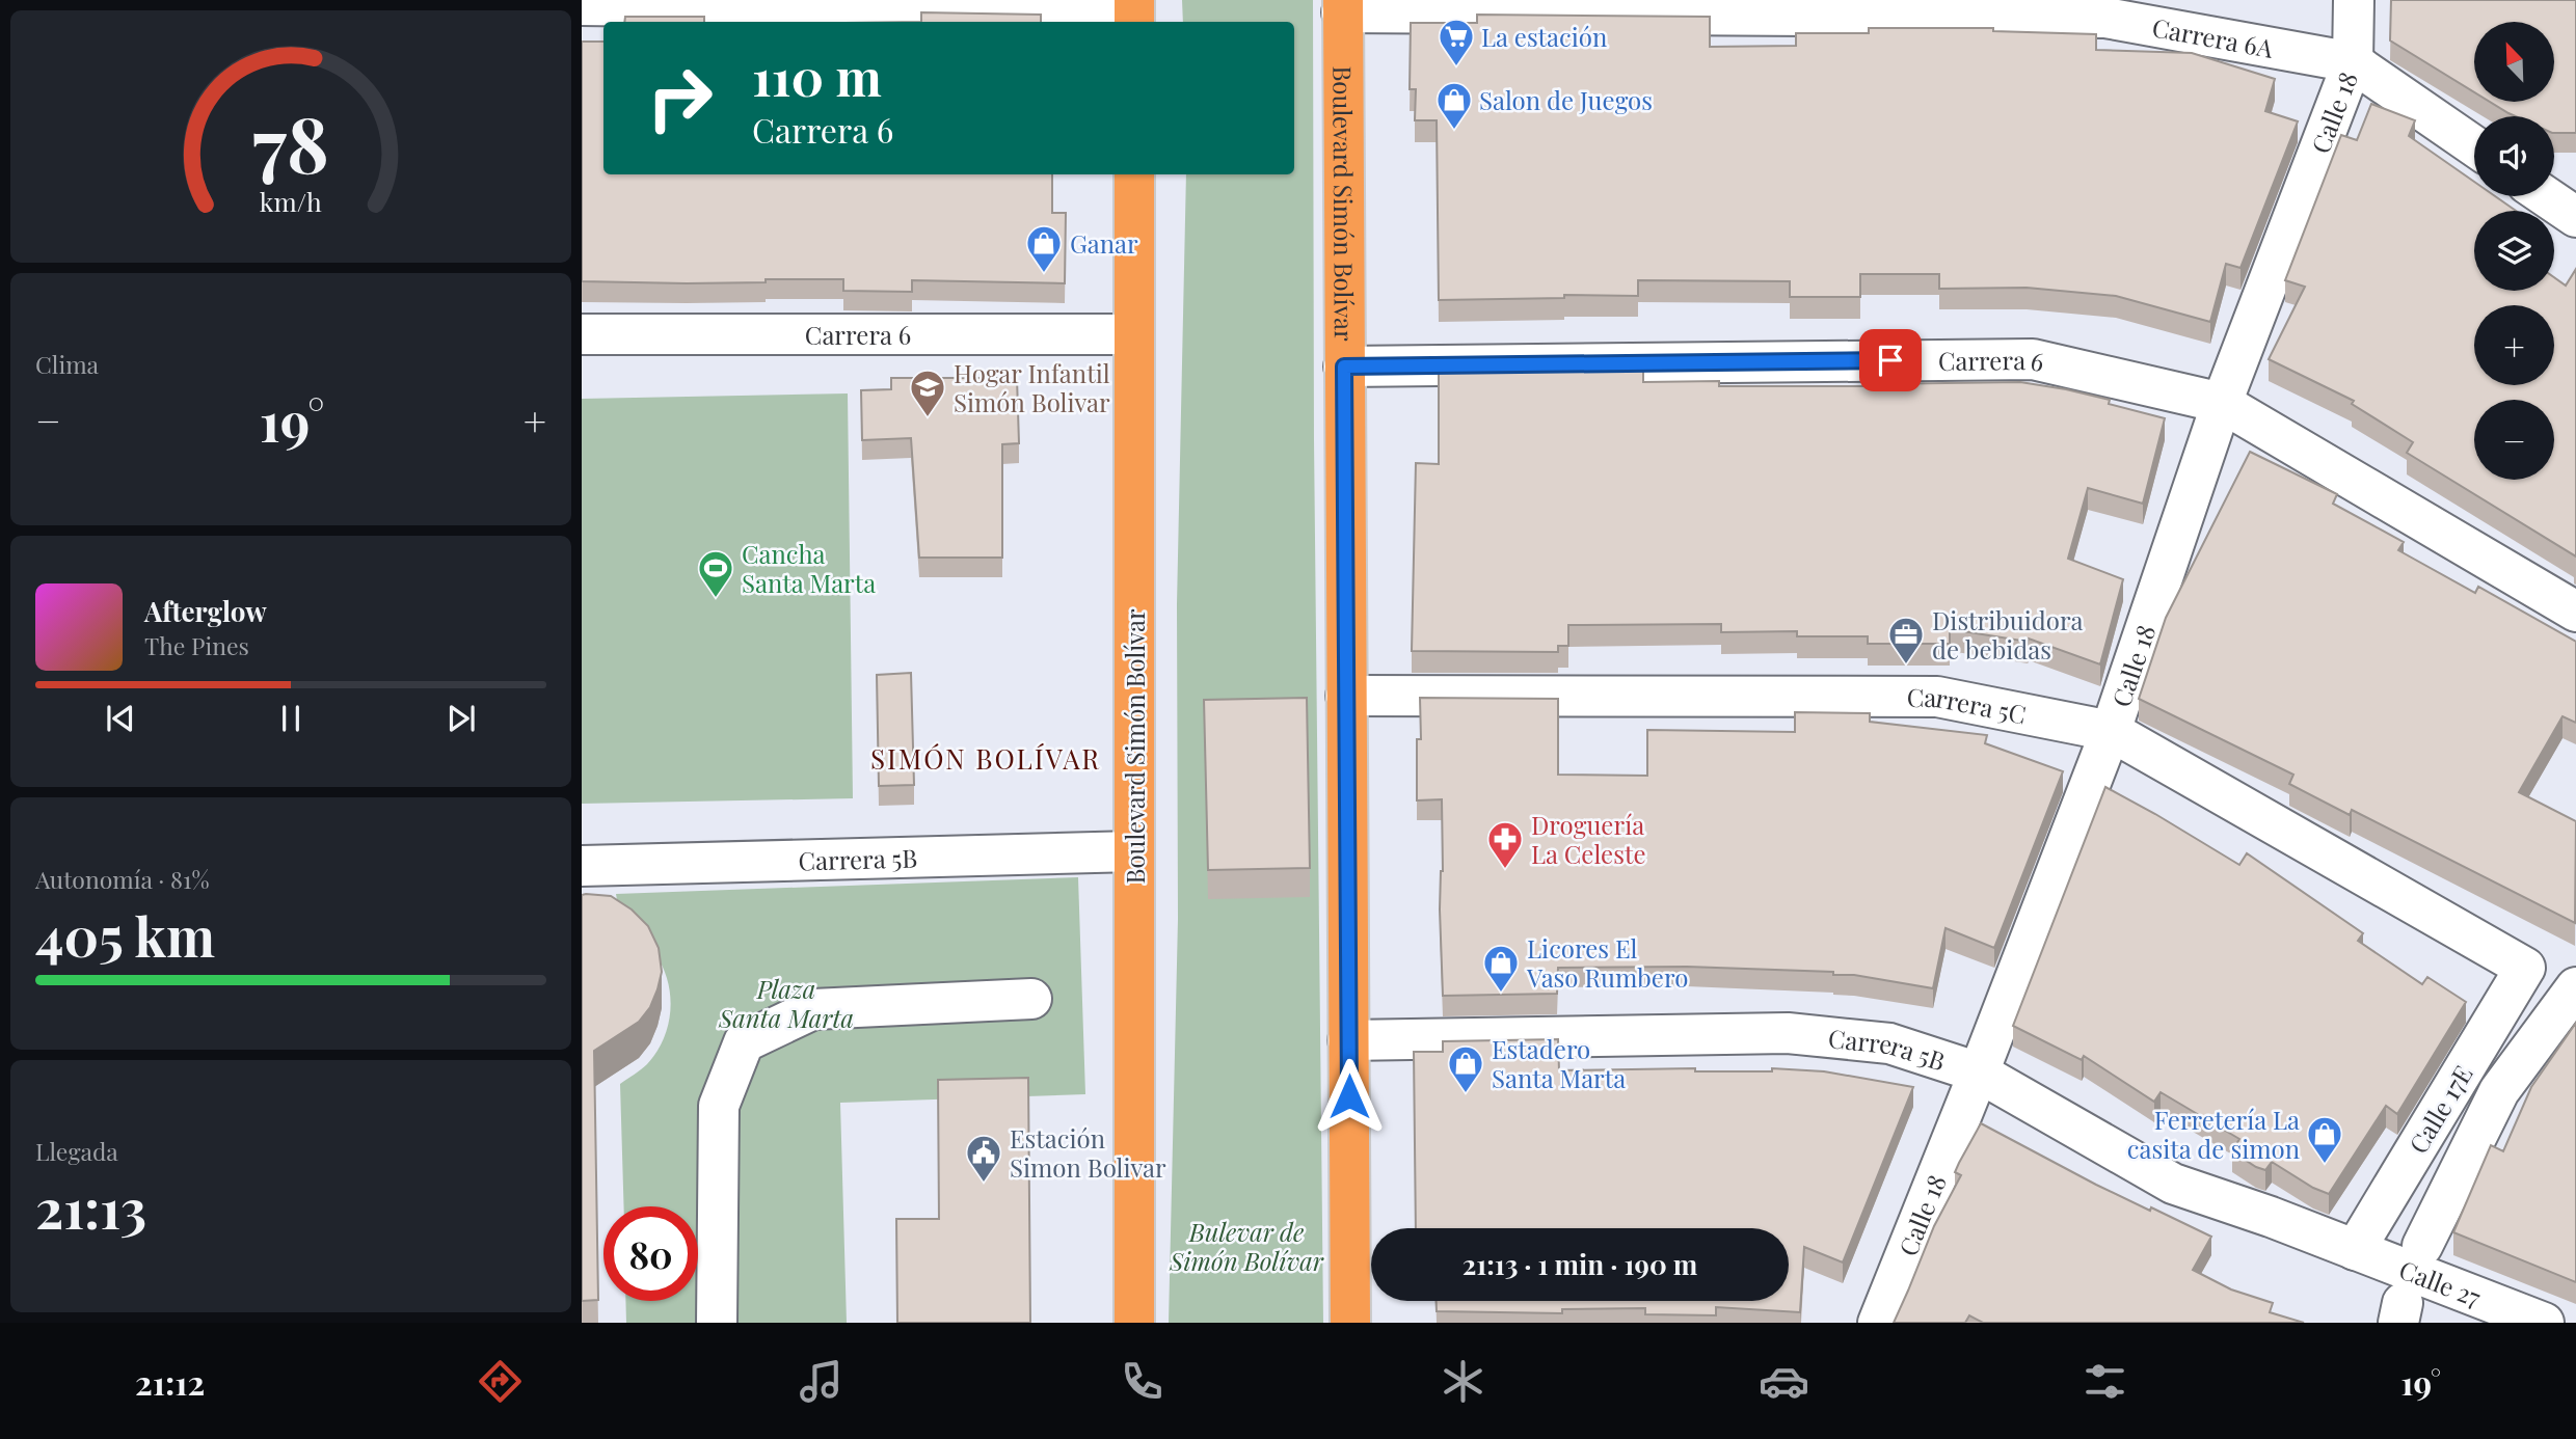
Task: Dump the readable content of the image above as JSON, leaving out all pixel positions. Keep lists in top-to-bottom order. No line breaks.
{"streets":{"highway":["Boulevard Simón Bolívar"],"street":["Carrera 6A","Calle 18","Carrera 6","Carrera 5C","Carrera 5B","Calle 17E","Calle 27"]},"crossings":[["Carrera 6A","Calle 18"],["Carrera 6A","Boulevard Simón Bolívar"],["Calle 18","Carrera 6"],["Calle 18","Carrera 5C"],["Calle 18","Carrera 5B"],["Boulevard Simón Bolívar","Carrera 6"],["Boulevard Simón Bolívar","Carrera 5C"],["Boulevard Simón Bolívar","Carrera 5B"],["Carrera 5C","Calle 17E"],["Carrera 5B","Calle 17E"],["Carrera 5B","Calle 27"],["Calle 17E","Calle 27"]],"districts":["SIMÓN BOLÍVAR"],"parks":["Plaza Santa Marta","Bulevar de Simón Bolívar"],"places":{"supermarket":["La estación"],"shop":["Salon de Juegos","Ganar","Licores El Vaso Rumbero","Estadero Santa Marta","Ferretería La casita de simon"],"school or university":["Hogar Infantil Simón Bolivar"],"sports":["Cancha Santa Marta"],"office":["Distribuidora de bebidas"],"pharmacy":["Droguería La Celeste"],"public building":["Estación Simon Bolivar"]},"north":"top left","page":{"map_buttons":["+","−"],"turn":["110 m","Carrera 6"],"tile":["Clima",["Autonomía · 81%","405 km"],["Llegada","21:13"]],"heat":["−","19°","+"],"song":["Afterglow","The Pines"],"limit":"80","trip":"21:13 · 1 min · 190 m","tabs":["21:12","19°"],"gauge":["78","km/h"]}}
